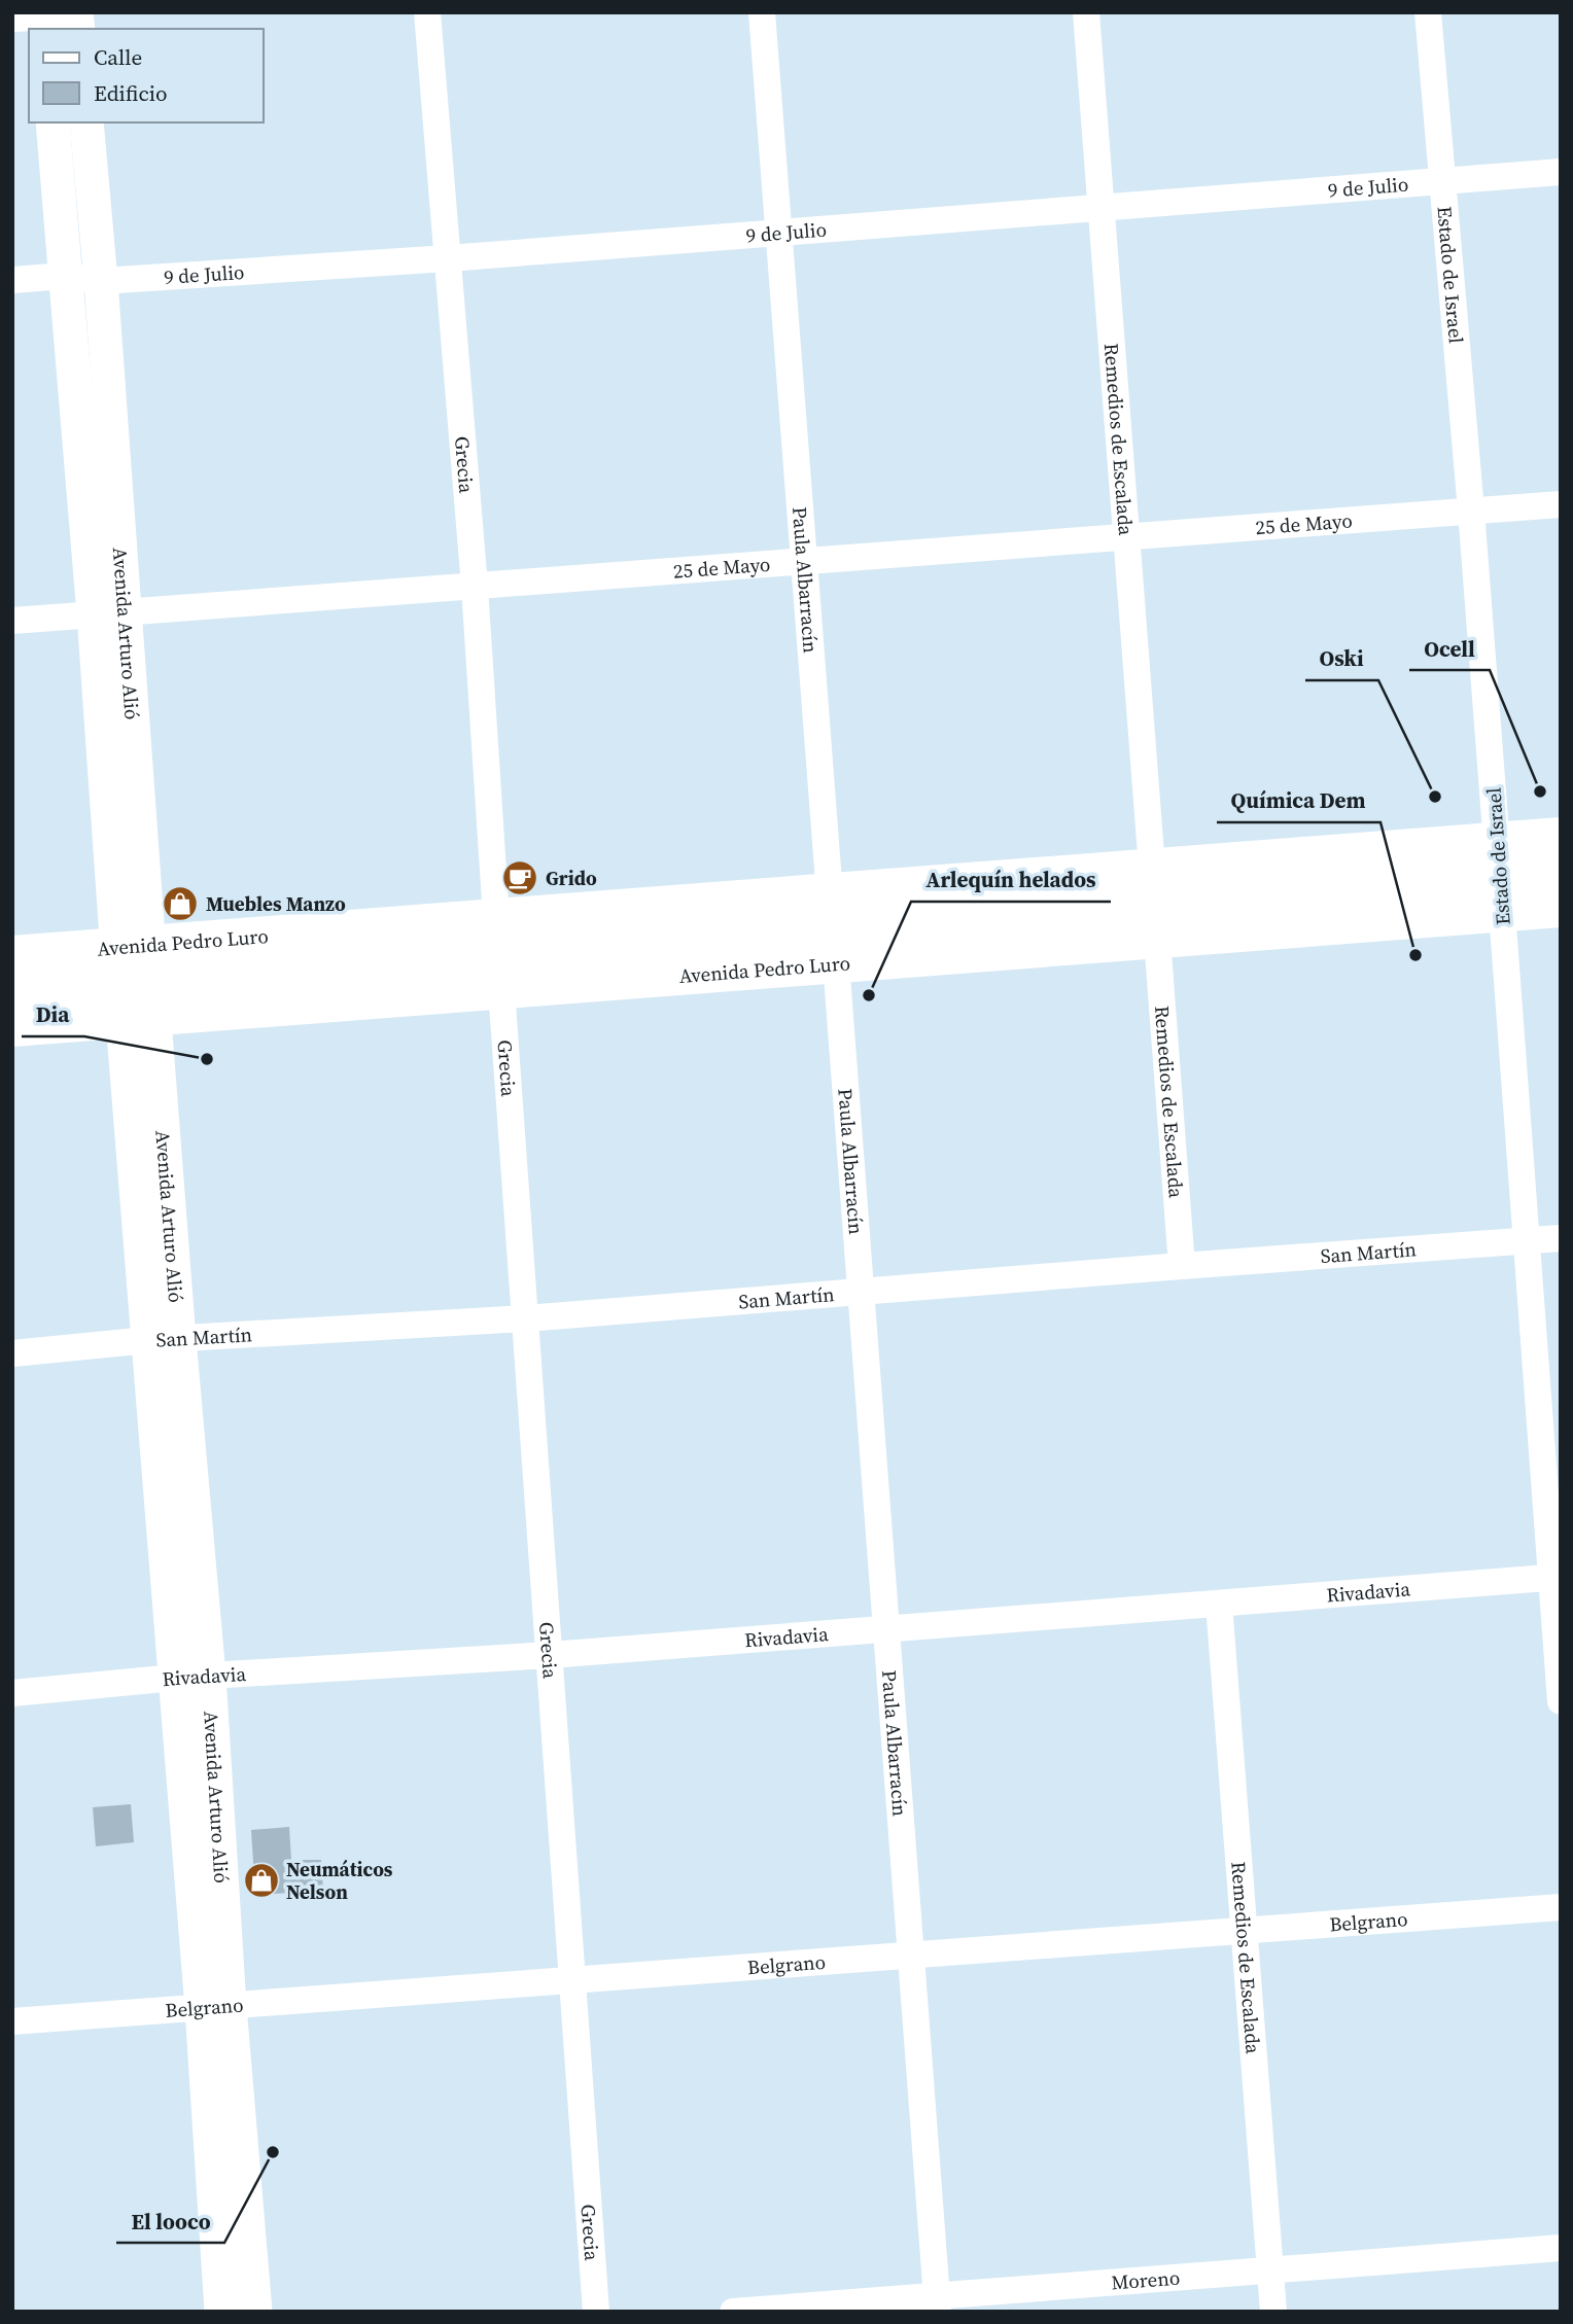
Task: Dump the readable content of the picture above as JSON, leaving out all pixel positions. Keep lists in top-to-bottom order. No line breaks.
{"streets":{"highway":["Avenida Pedro Luro"],"main road":["Avenida Arturo Alió"],"street":["9 de Julio","Estado de Israel","Remedios de Escalada","Grecia","25 de Mayo","Paula Albarracín","San Martín","Rivadavia","Belgrano","Moreno"]},"crossings":[["9 de Julio","Estado de Israel"],["9 de Julio","Remedios de Escalada"],["9 de Julio","Grecia"],["9 de Julio","Paula Albarracín"],["9 de Julio","Avenida Arturo Alió"],["Estado de Israel","25 de Mayo"],["Estado de Israel","Avenida Pedro Luro"],["Estado de Israel","San Martín"],["Estado de Israel","Rivadavia"],["Remedios de Escalada","25 de Mayo"],["Remedios de Escalada","Avenida Pedro Luro"],["Remedios de Escalada","San Martín"],["Remedios de Escalada","Rivadavia"],["Remedios de Escalada","Belgrano"],["Remedios de Escalada","Moreno"],["Grecia","25 de Mayo"],["Grecia","Avenida Pedro Luro"],["Grecia","San Martín"],["Grecia","Rivadavia"],["Grecia","Belgrano"],["25 de Mayo","Paula Albarracín"],["25 de Mayo","Avenida Arturo Alió"],["Paula Albarracín","Avenida Pedro Luro"],["Paula Albarracín","San Martín"],["Paula Albarracín","Rivadavia"],["Paula Albarracín","Belgrano"],["Paula Albarracín","Moreno"],["Avenida Arturo Alió","Avenida Pedro Luro"],["Avenida Arturo Alió","San Martín"],["Avenida Arturo Alió","Rivadavia"],["Avenida Arturo Alió","Belgrano"]],"places":{"other":["Ocell","Oski","Química Dem","Arlequín helados","Dia","El looco"],"cafe":["Grido"],"shop":["Muebles Manzo","Neumáticos Nelson"]},"legend":["Calle","Edificio"]}
